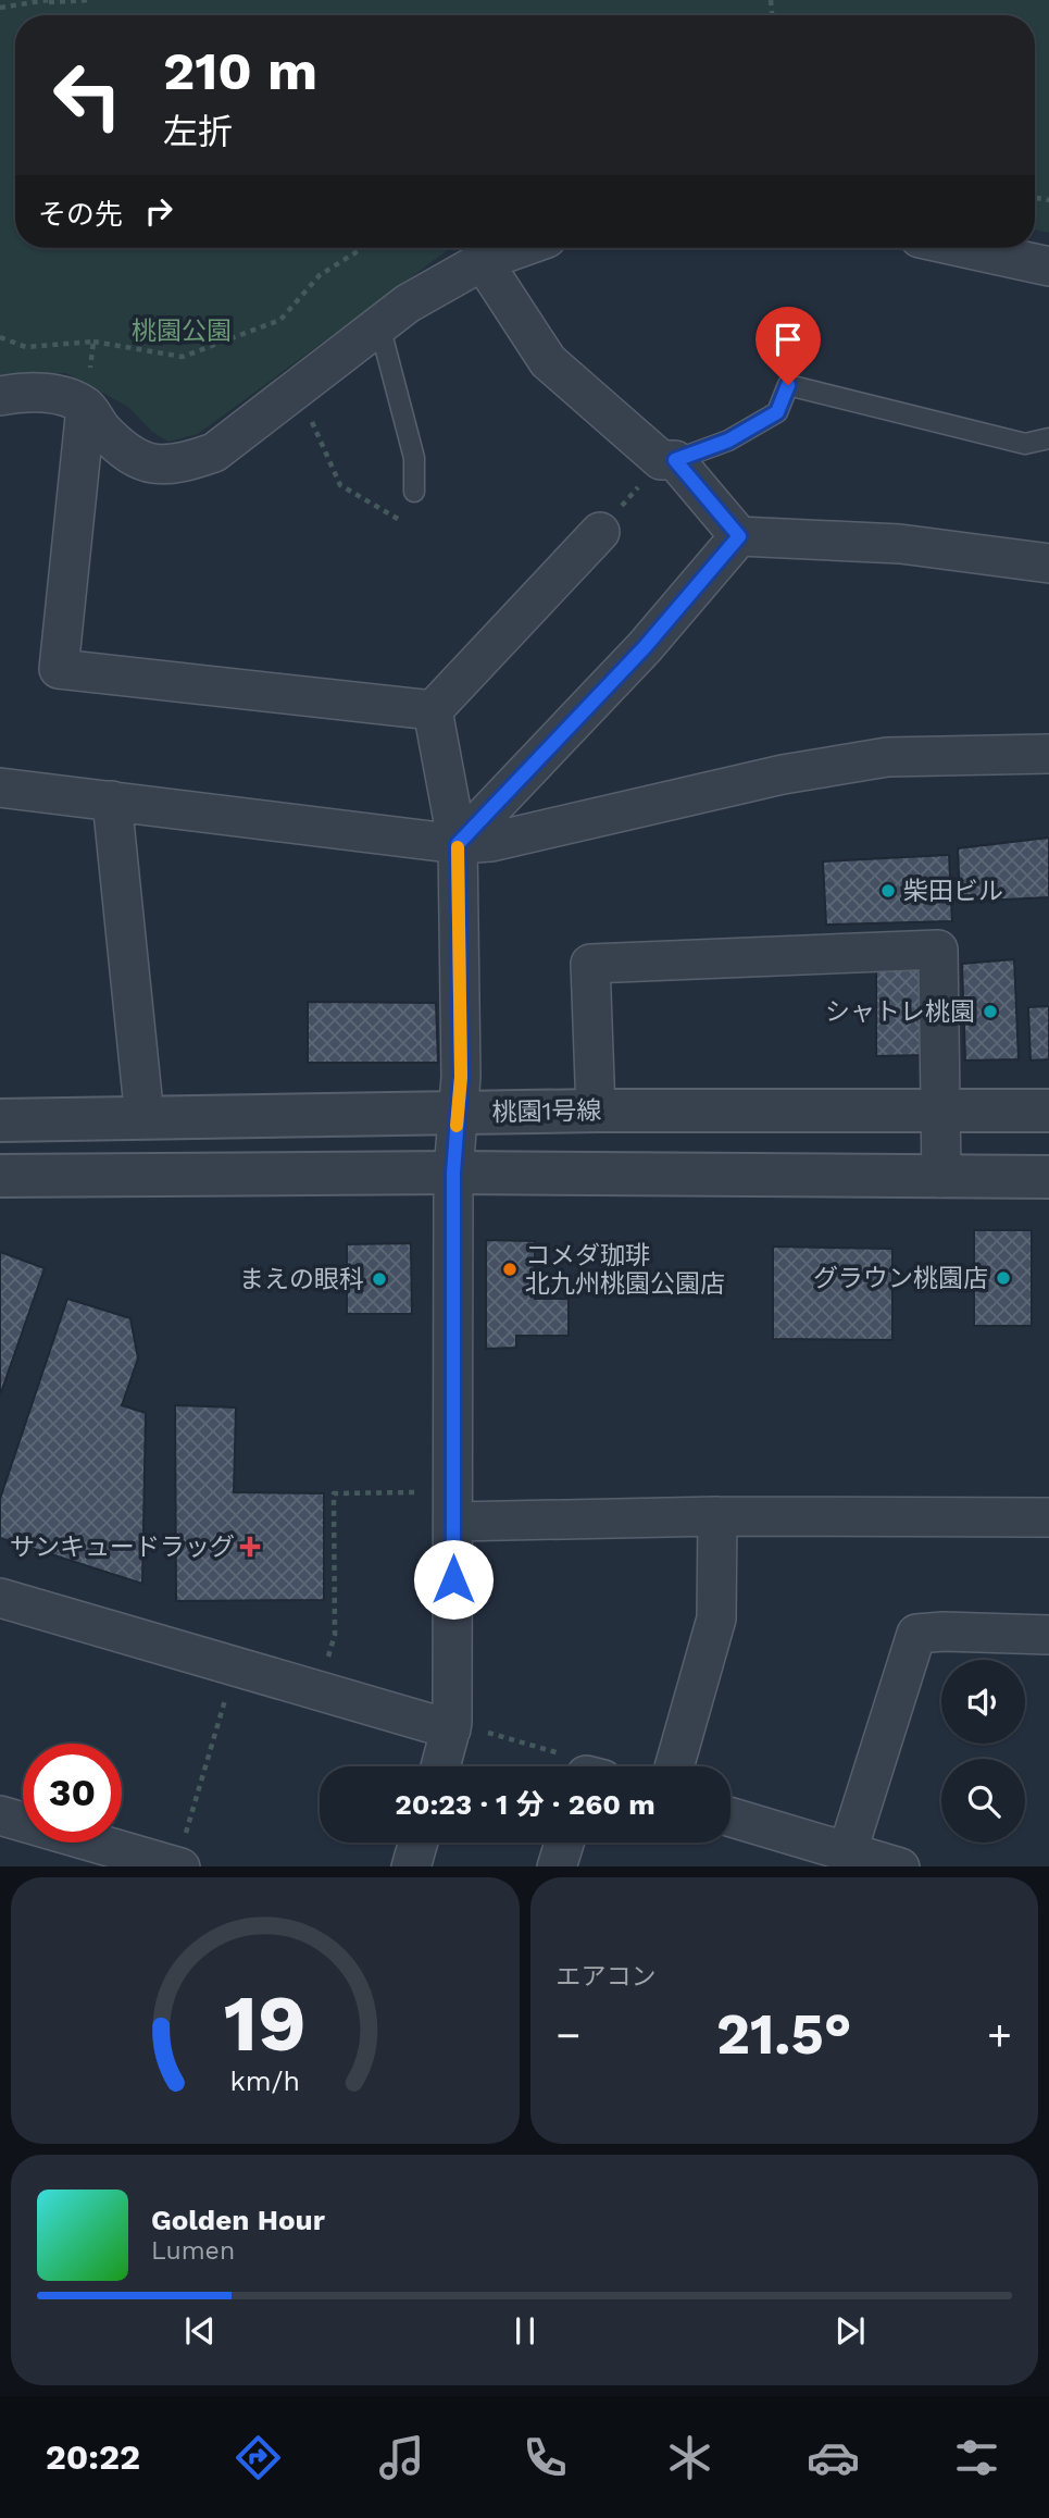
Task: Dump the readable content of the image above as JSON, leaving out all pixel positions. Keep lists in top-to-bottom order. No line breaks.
{"streets":{"street":["桃園1号線"]},"parks":["桃園公園"],"places":{"other":["柴田ビル","シャトレ桃園","コメダ珈琲 北九州桃園公園店","グラウン桃園店","まえの眼科"],"health":["サンキュードラッグ"]},"page":{"turn":["210 m","左折"],"then":"その先","limit":"30","trip":"20:23 · 1 分 · 260 m","tile":"エアコン","heat":["−","21.5°","+"],"song":["Golden Hour","Lumen"],"tabs":"20:22","gauge":["19","km/h"]}}
